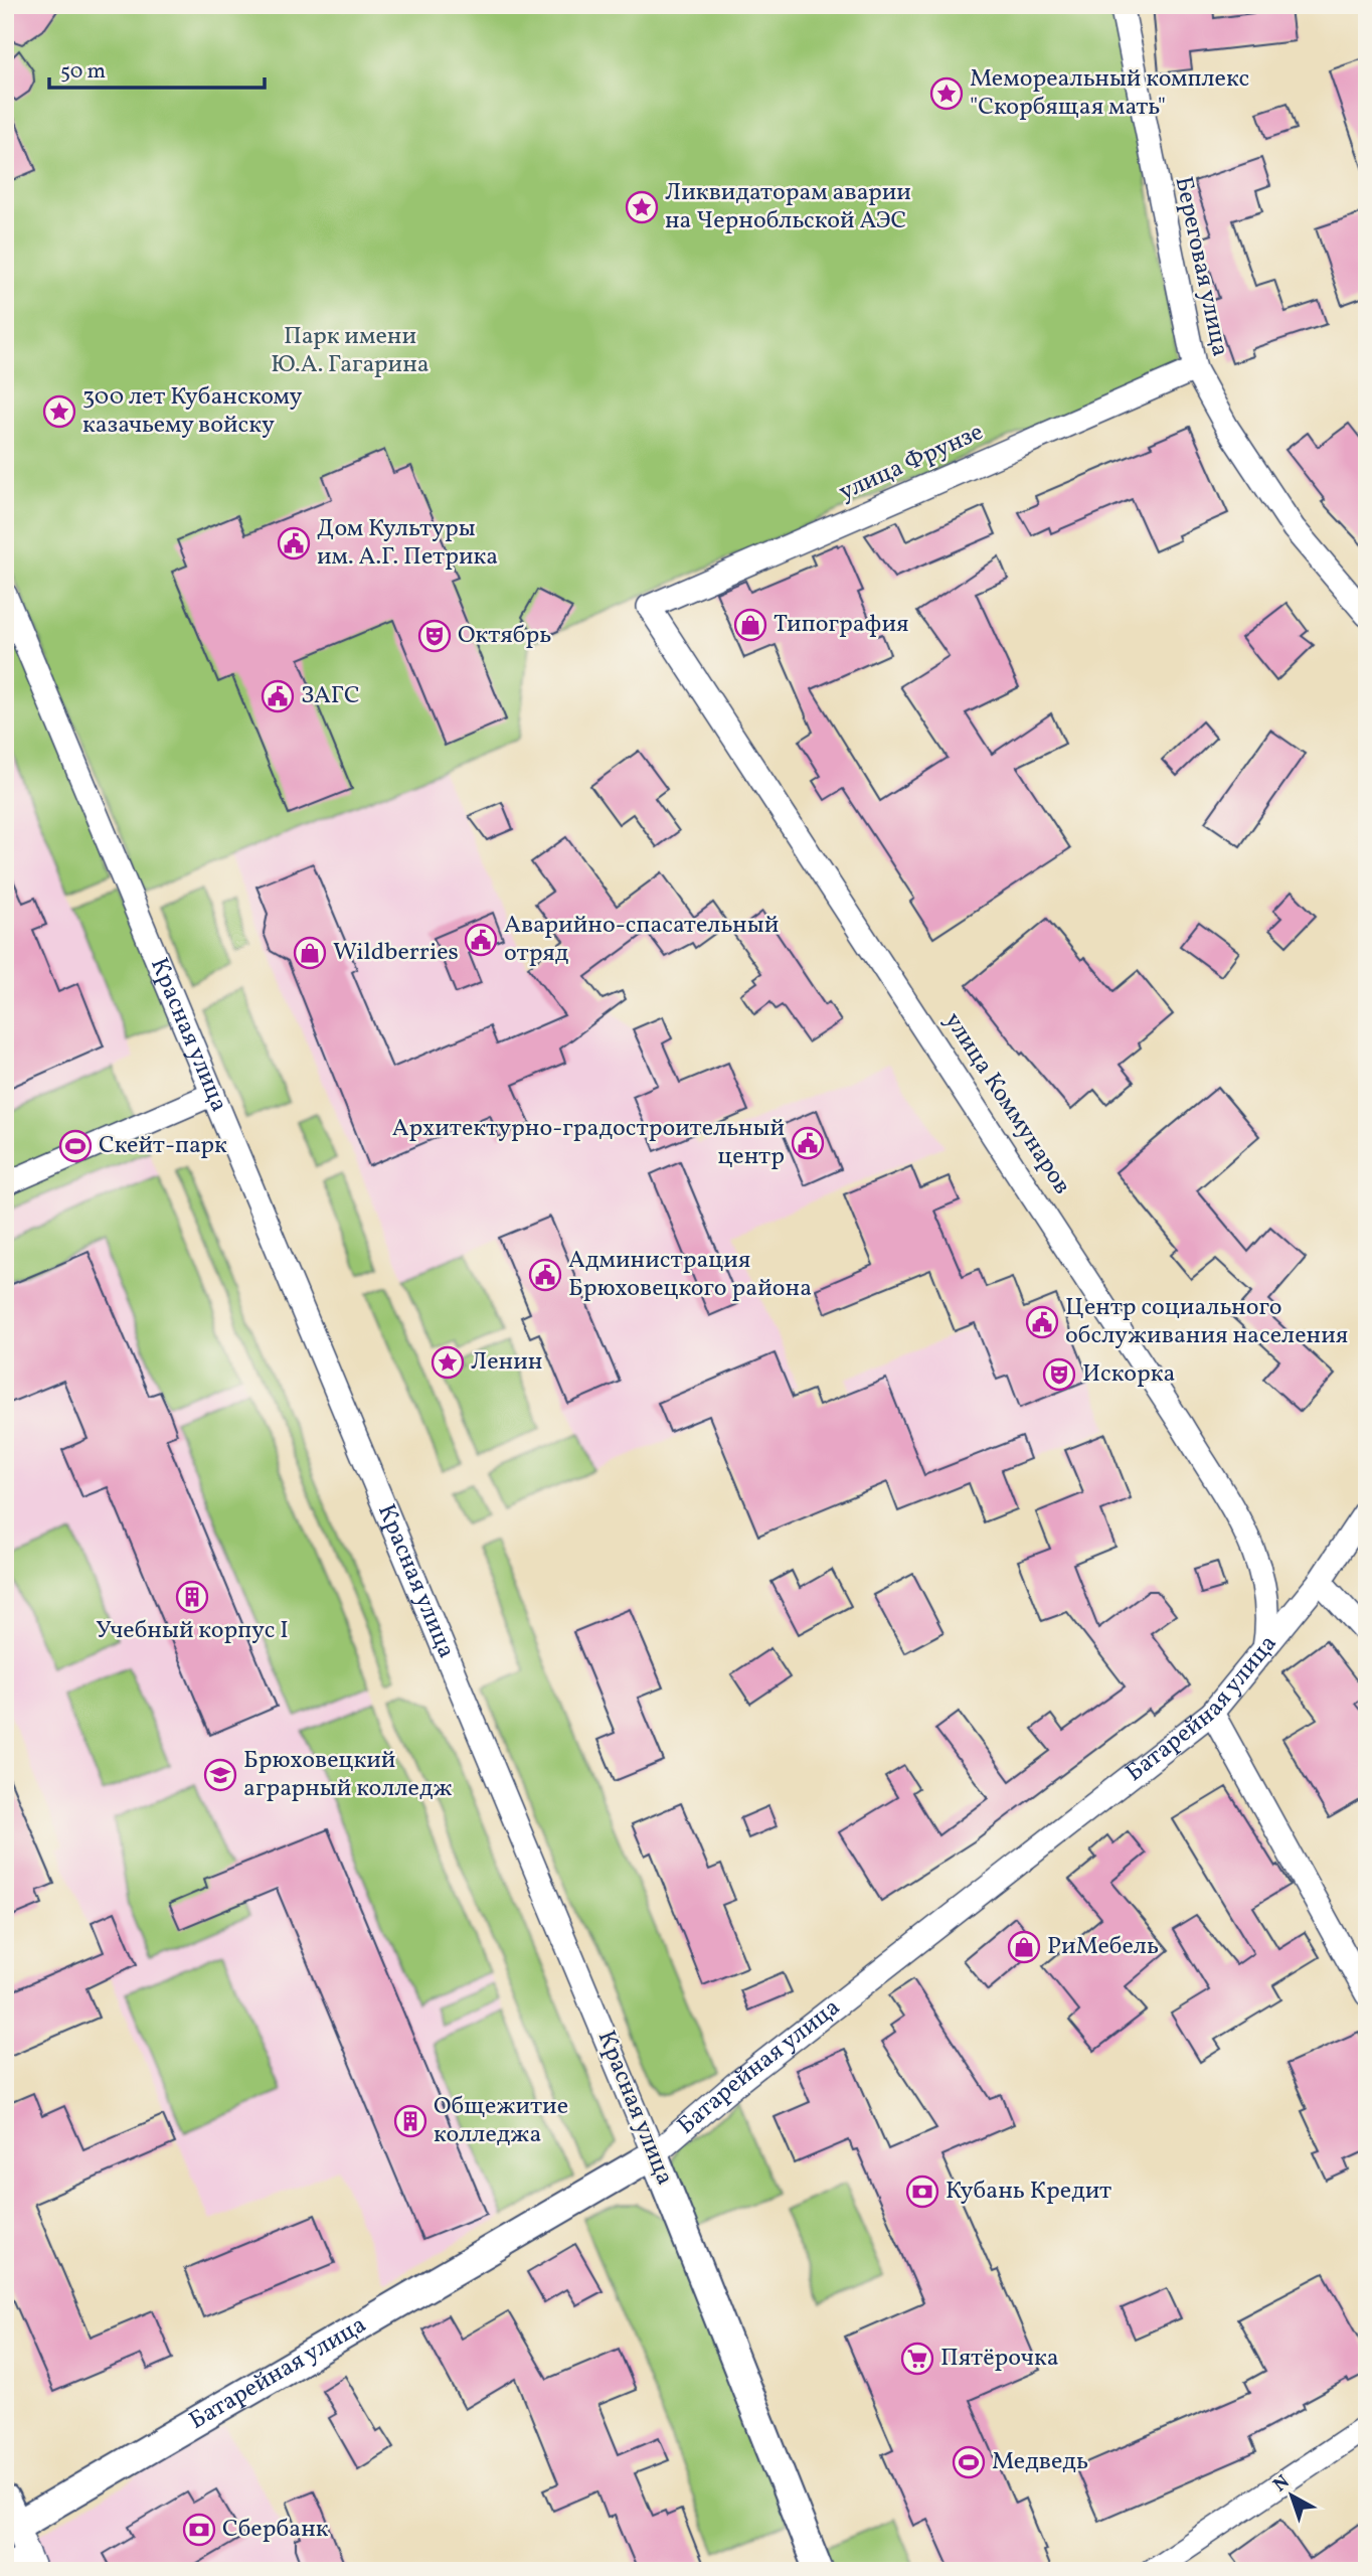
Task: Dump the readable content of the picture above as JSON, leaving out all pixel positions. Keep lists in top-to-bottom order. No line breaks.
{"streets":{"street":["Береговая улица","улица Фрунзе","Красная улица","улица Коммунаров","Батарейная улица"]},"crossings":[["Береговая улица","улица Фрунзе"],["улица Фрунзе","улица Коммунаров"],["Красная улица","Батарейная улица"],["улица Коммунаров","Батарейная улица"]],"parks":["Парк имени Ю.А. Гагарина"],"places":{"place":["Мемореальный комплекс \"Cкорбящая мать\"","Ликвидаторам аварии на Чернобльской АЭС","300 лет Кубанскому казачьему войску","Ленин"],"public building":["Дом Культуры им. А.Г. Петрика","ЗАГС","Аварийно-спасательный отряд","Архитектурно-градостроительный центр","Администрация Брюховецкого района","Центр социального обслуживания населения"],"shop":["Типография","Wildberries","РиМебель"],"theatre":["Октябрь","Искорка"],"sports":["Скейт-парк","Медведь"],"building":["Учебный корпус I","Общежитие колледжа"],"school or university":["Брюховецкий аграрный колледж"],"bank":["Кубань Кредит","Сбербанк"],"supermarket":["Пятёрочка"]},"scale_bar":"50 m","north":"top left"}
